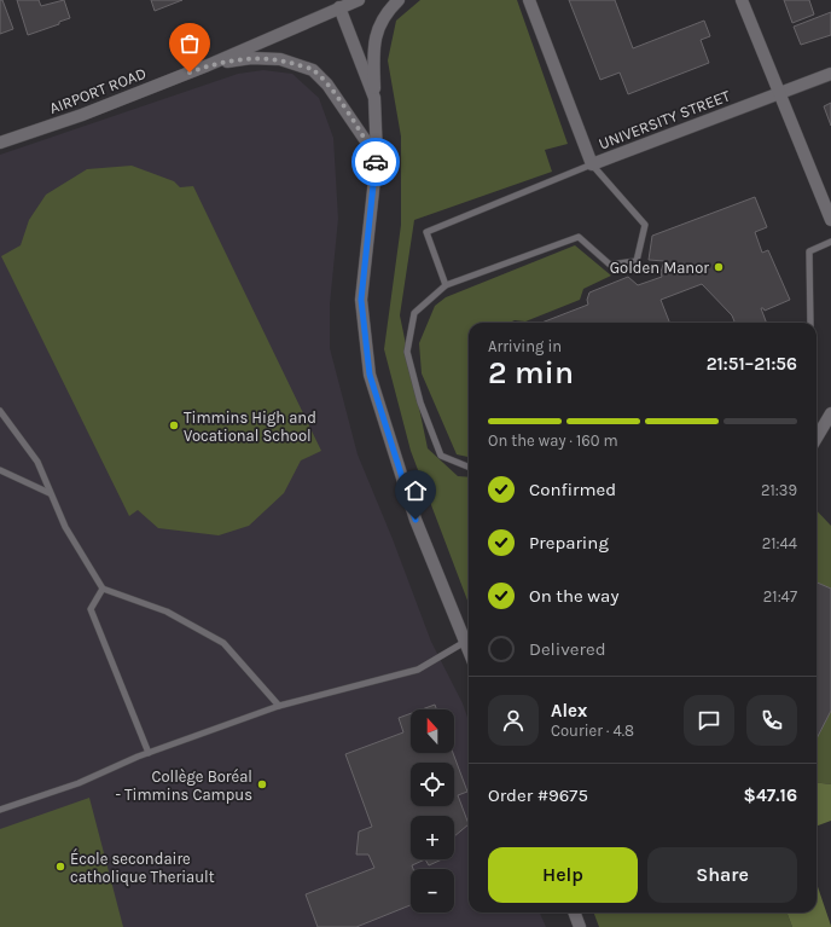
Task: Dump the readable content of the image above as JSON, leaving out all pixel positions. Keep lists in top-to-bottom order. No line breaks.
{"streets":{"main road":["AIRPORT ROAD","UNIVERSITY STREET"]},"places":["Golden Manor","Timmins High and Vocational School","Collège Boréal - Timmins Campus","École secondaire catholique Theriault"],"north":"top","page":{"heading":["2 min","Arriving in","21:51–21:56"],"panel":["Alex","Courier · 4.8","Order #9675","$47.16"],"bar":"On the way · 160 m","list":[["Confirmed","21:39"],["Preparing","21:44"],["On the way","21:47"],"Delivered"],"map_buttons":["+","−"],"buttons":["Help","Share"]}}
